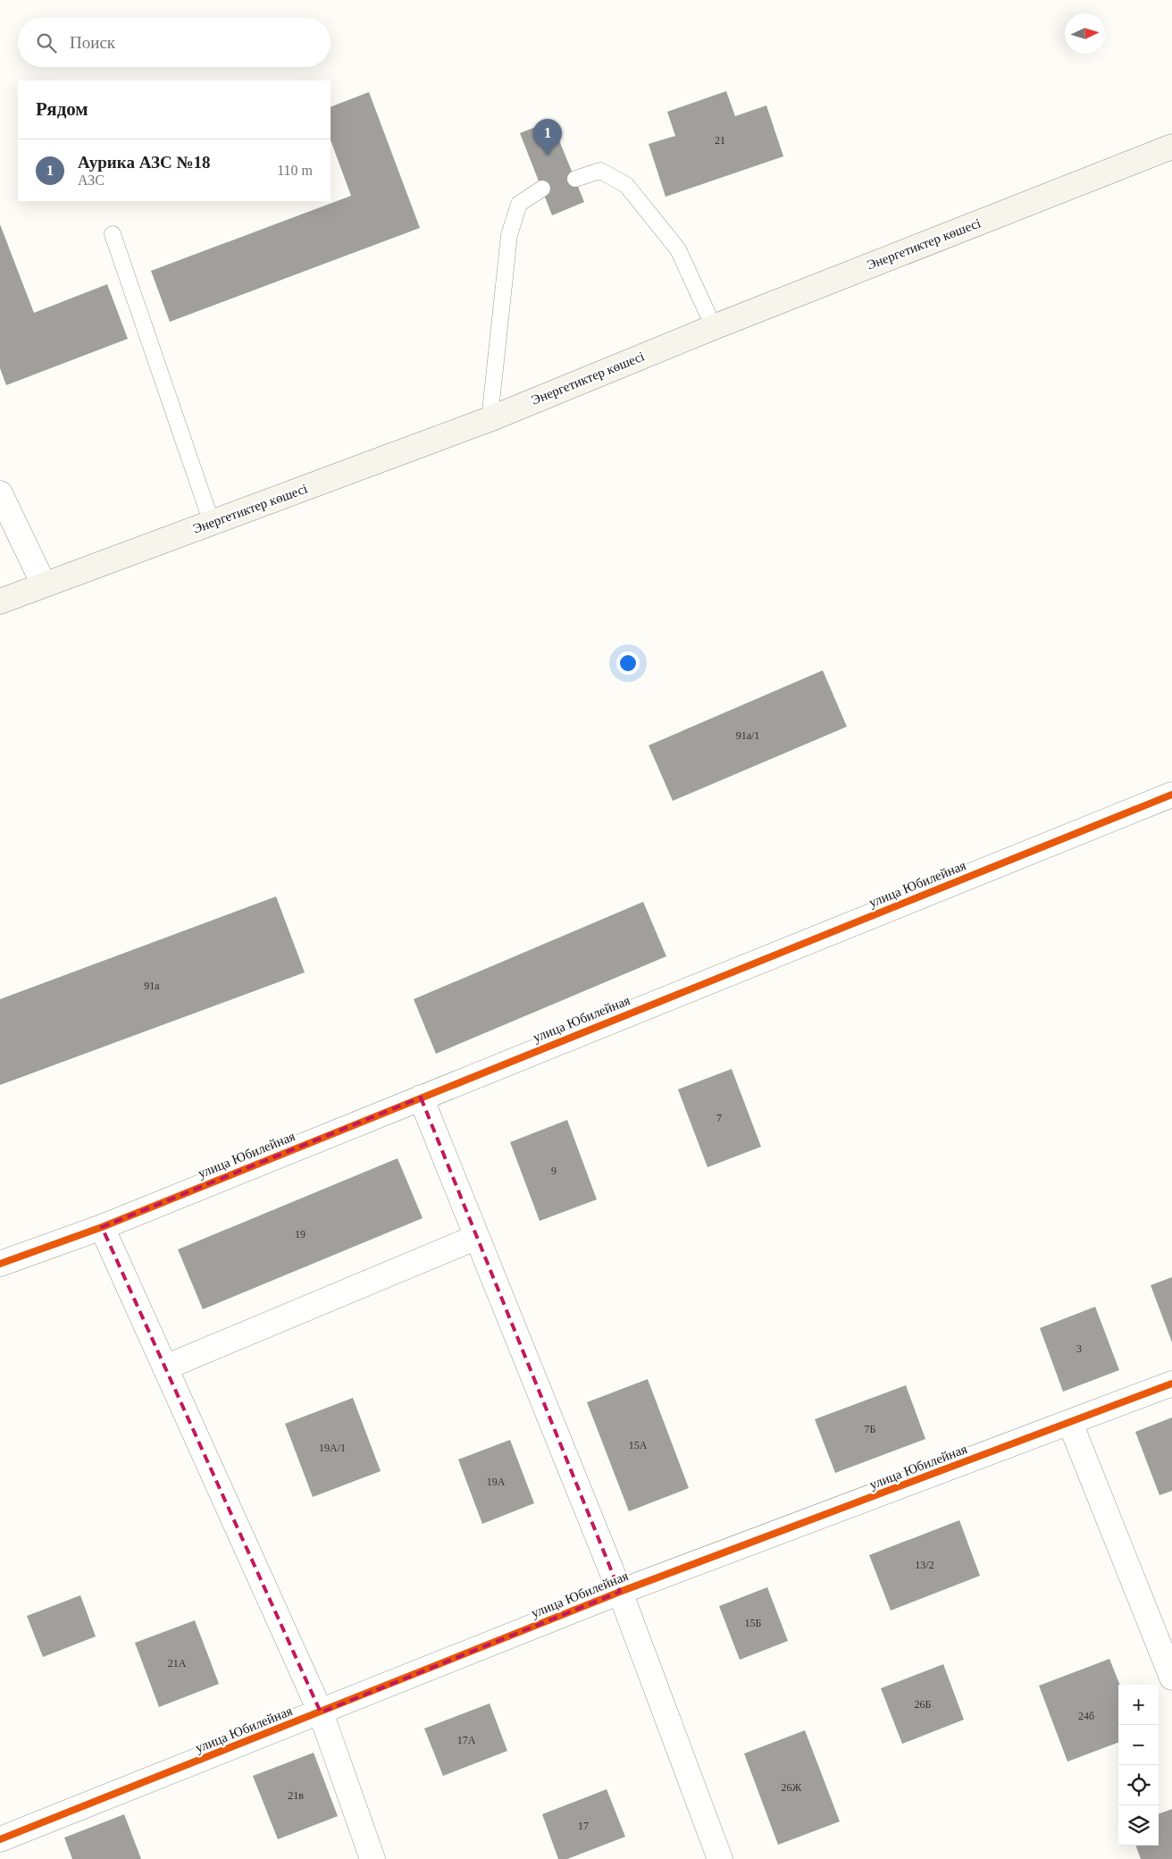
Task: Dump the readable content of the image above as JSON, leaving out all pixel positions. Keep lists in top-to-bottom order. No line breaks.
{"streets":{"main road":["Энергетиктер көшесі"],"street":["улица Юбилейная"]},"house_numbers":["21","91а/1","91а","7","9","19","3","7Б","15А","19А/1","19А","13/2","15Б","21А","26Б","24б","17А","26Ж","21в","17"],"north":"right","page":{"search":"Поиск","heading":"Рядом","pins":"1","list":[{"mark":"1","name":"Аурика АЗС №18","note":"АЗС","value":"110 m"}],"map_buttons":["+","−"]}}
